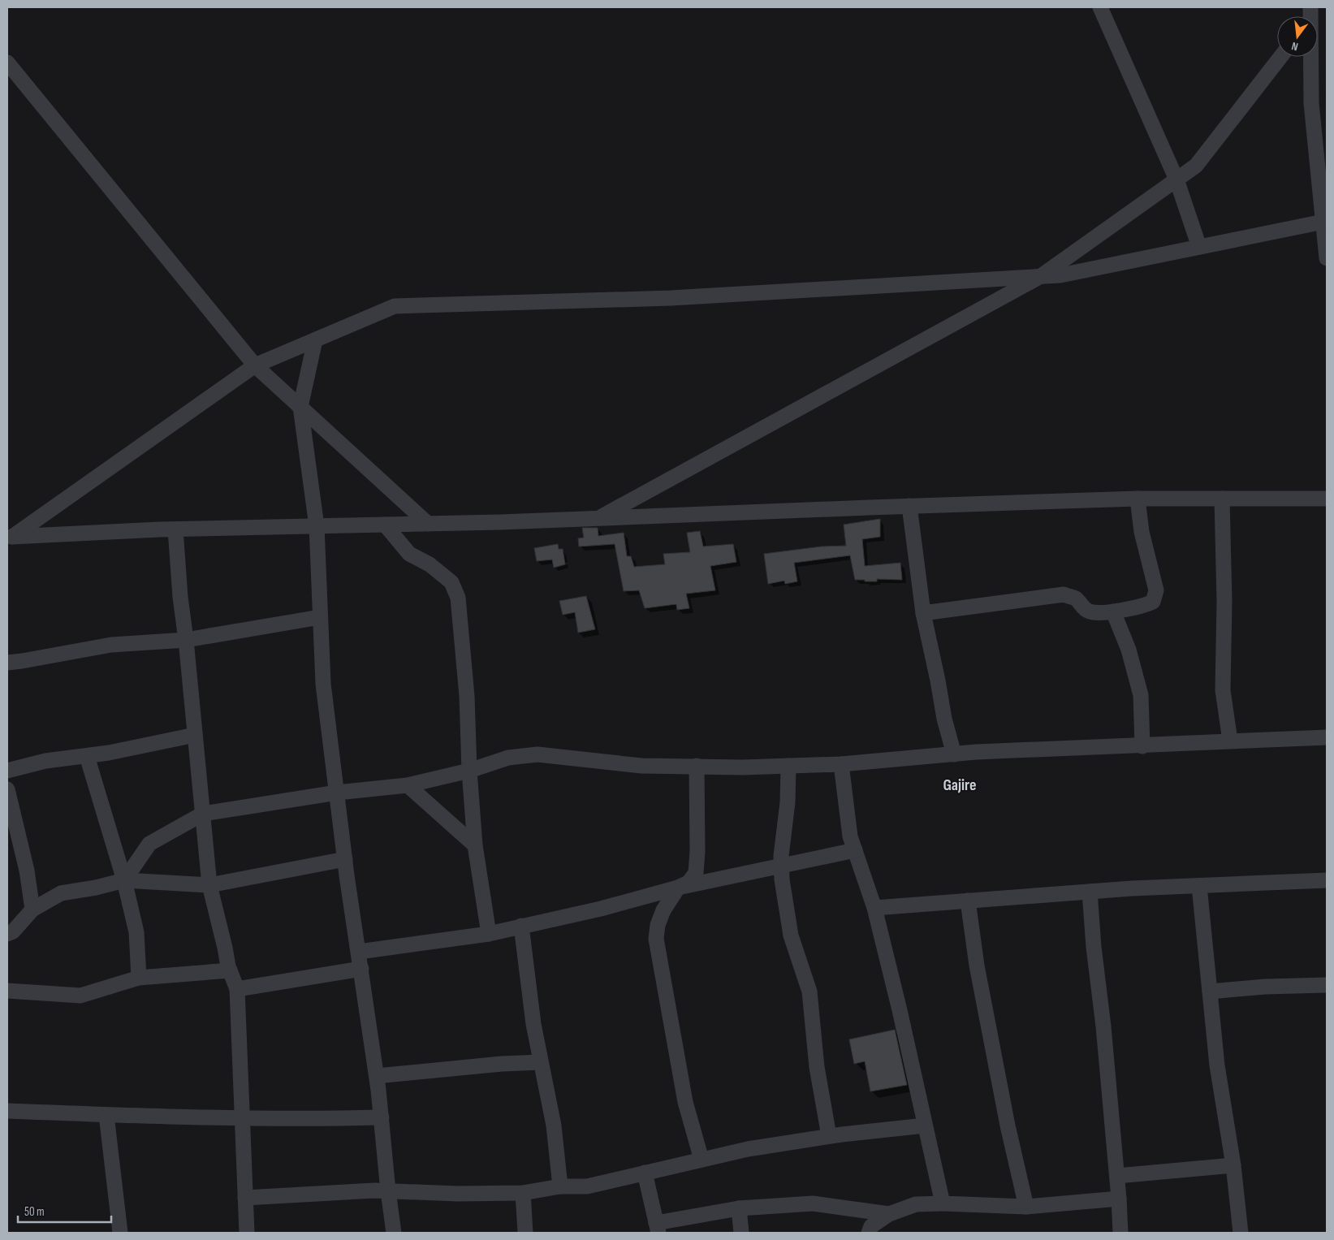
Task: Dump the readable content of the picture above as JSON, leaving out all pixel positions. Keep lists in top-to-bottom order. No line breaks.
{"districts":["Gajire"],"scale_bar":"50 m","north":"bottom"}
